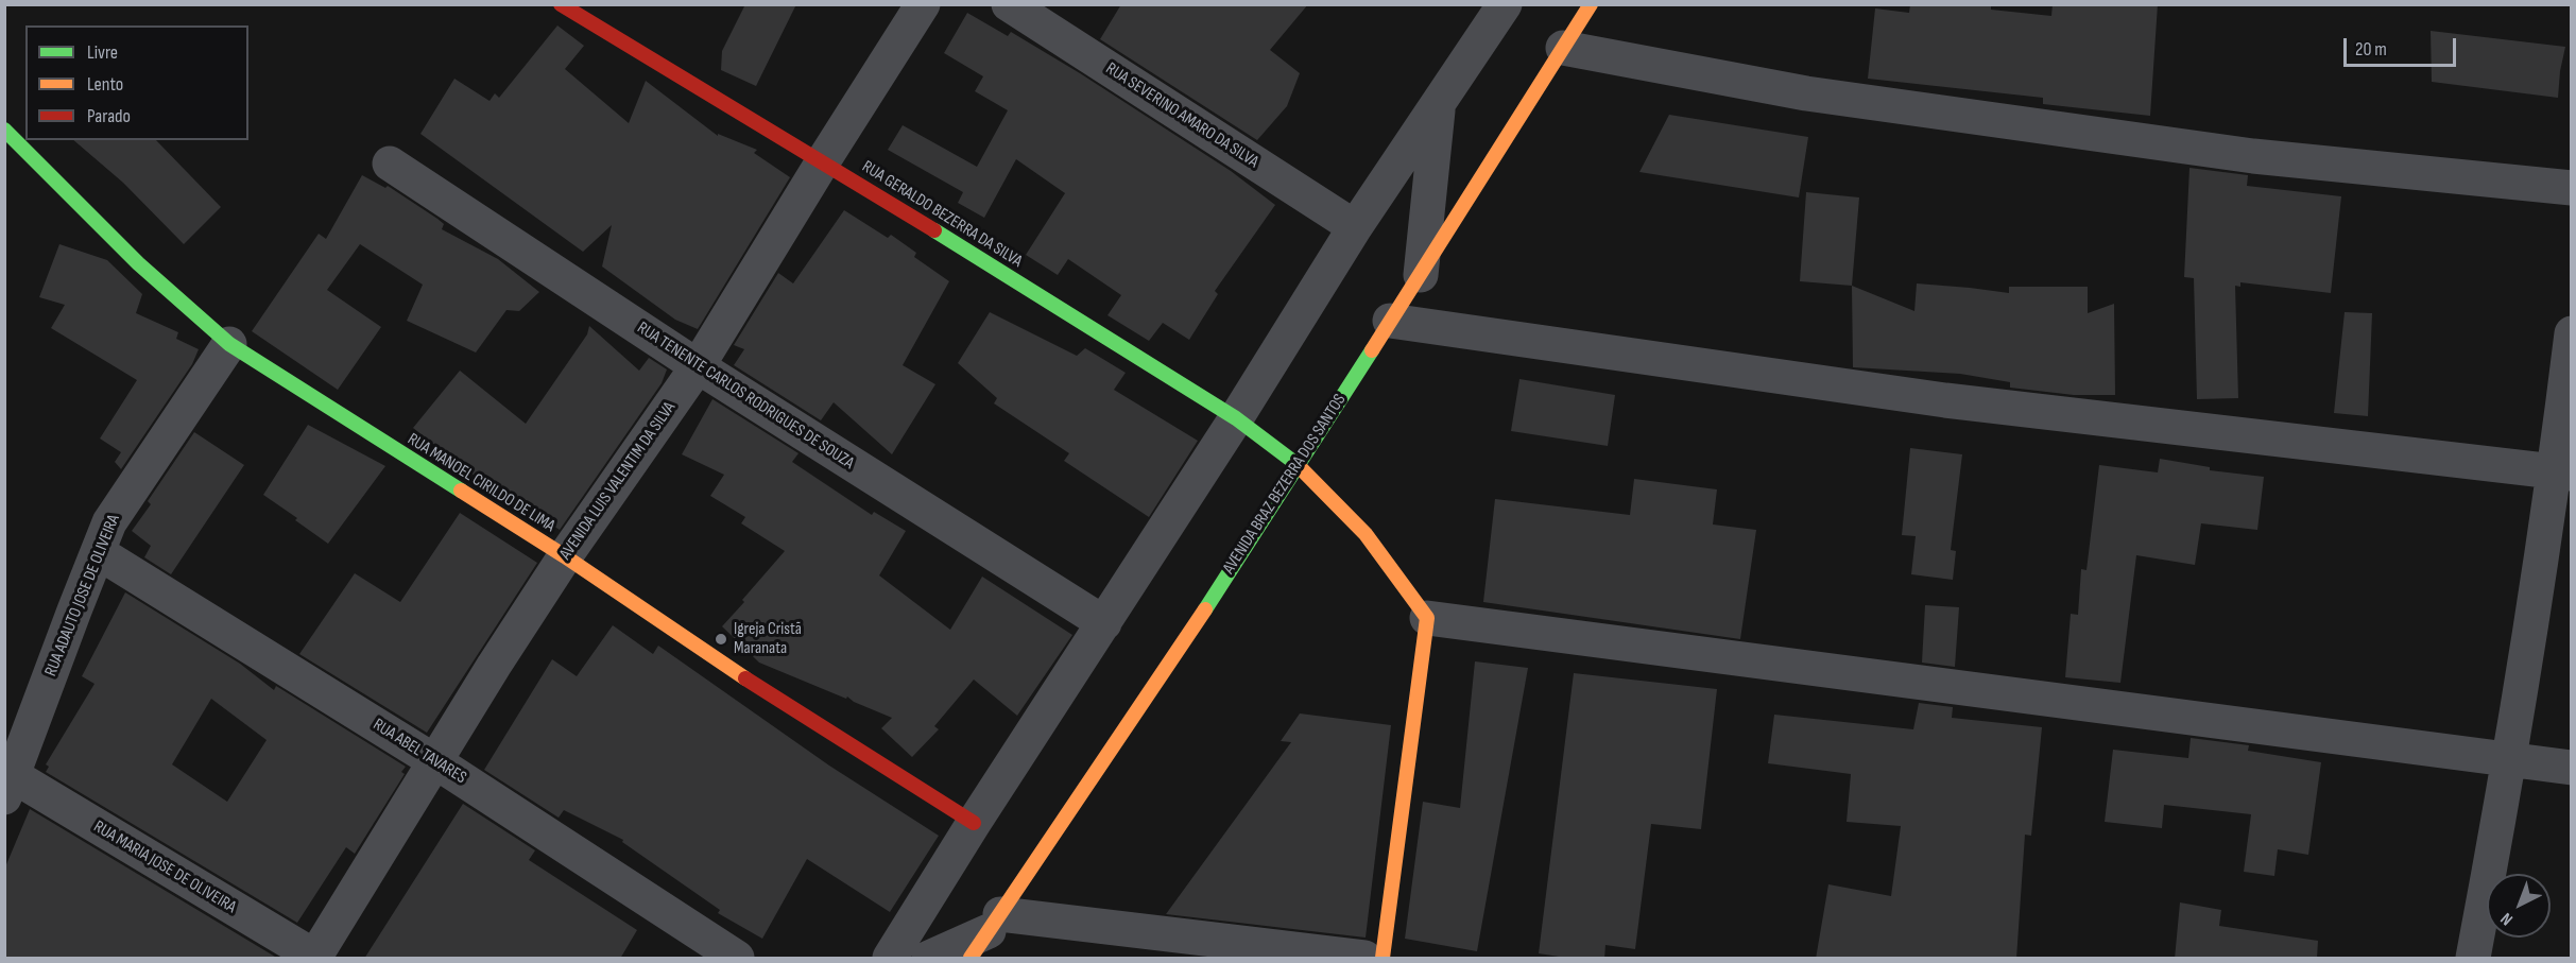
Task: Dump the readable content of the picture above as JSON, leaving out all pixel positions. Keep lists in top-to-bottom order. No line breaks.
{"streets":{"street":["RUA SEVERINO AMARO DA SILVA","RUA GERALDO BEZERRA DA SILVA","RUA TENENTE CARLOS RODRIGUES DE SOUZA","AVENIDA LUIS VALENTIM DA SILVA","RUA MANOEL CIRILDO DE LIMA","AVENIDA BRAZ BEZERRA DOS SANTOS","RUA ADAUTO JOSE DE OLIVEIRA","RUA ABEL TAVARES","RUA MARIA JOSE DE OLIVEIRA"]},"crossings":[["RUA GERALDO BEZERRA DA SILVA","AVENIDA LUIS VALENTIM DA SILVA"],["RUA GERALDO BEZERRA DA SILVA","AVENIDA BRAZ BEZERRA DOS SANTOS"],["RUA TENENTE CARLOS RODRIGUES DE SOUZA","AVENIDA LUIS VALENTIM DA SILVA"],["AVENIDA LUIS VALENTIM DA SILVA","RUA MANOEL CIRILDO DE LIMA"],["AVENIDA LUIS VALENTIM DA SILVA","RUA ABEL TAVARES"],["AVENIDA LUIS VALENTIM DA SILVA","RUA MARIA JOSE DE OLIVEIRA"],["RUA MANOEL CIRILDO DE LIMA","RUA ADAUTO JOSE DE OLIVEIRA"],["RUA ADAUTO JOSE DE OLIVEIRA","RUA ABEL TAVARES"],["RUA ADAUTO JOSE DE OLIVEIRA","RUA MARIA JOSE DE OLIVEIRA"]],"places":["Igreja Cristã Maranata"],"legend":["Livre","Lento","Parado"],"scale_bar":"20 m","north":"bottom left"}
